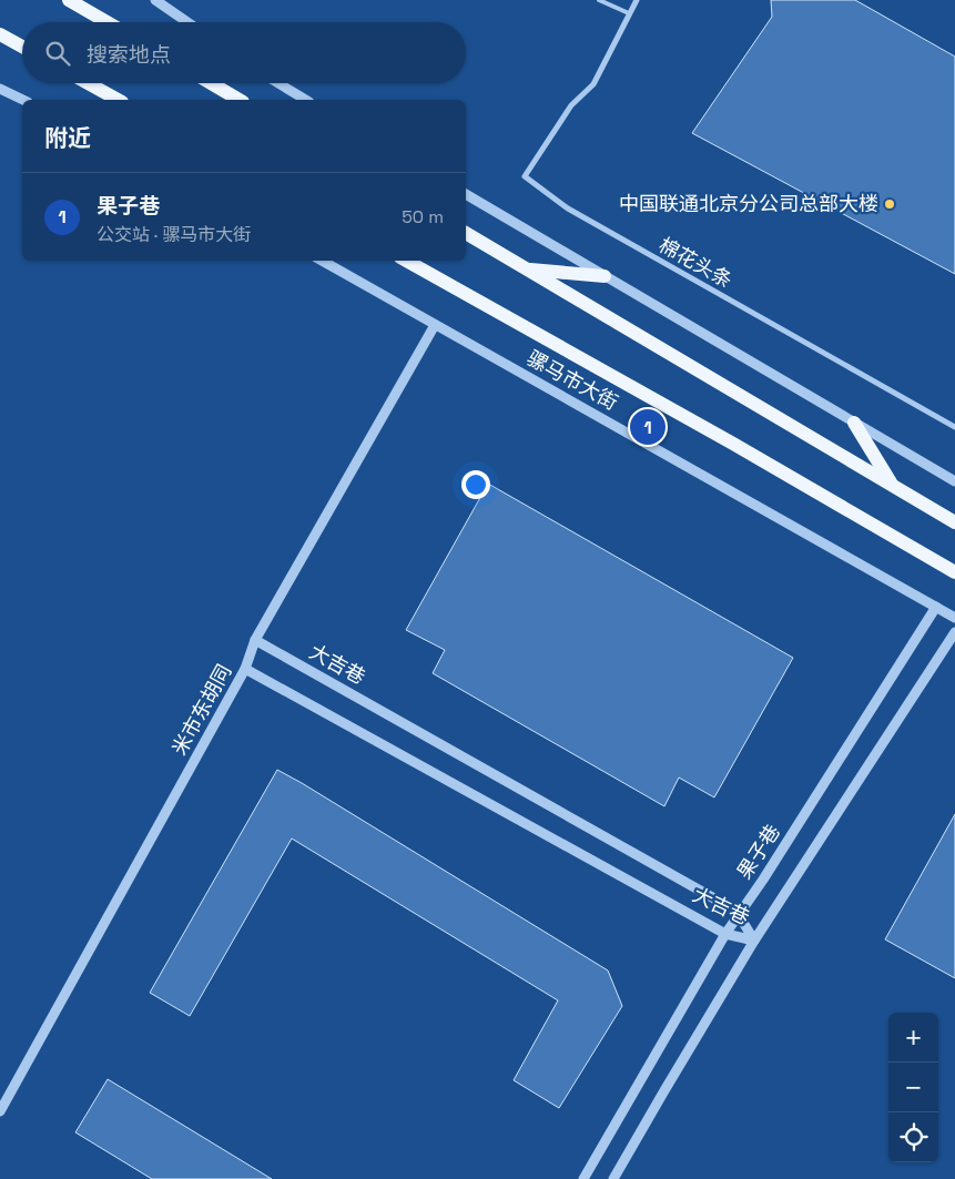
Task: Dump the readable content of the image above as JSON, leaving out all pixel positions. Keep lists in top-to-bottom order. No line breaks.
{"streets":{"main road":["骡马市大街"],"street":["棉花头条","大吉巷","米市东胡同","果子巷"]},"crossings":[["骡马市大街","米市东胡同"],["骡马市大街","果子巷"],["大吉巷","米市东胡同"],["大吉巷","果子巷"]],"places":["中国联通北京分公司总部大楼"],"page":{"search":"搜索地点","heading":"附近","list":[{"mark":"1","name":"果子巷","note":"公交站 · 骡马市大街","value":"50 m"}],"pins":"1","map_buttons":["+","−"]}}
